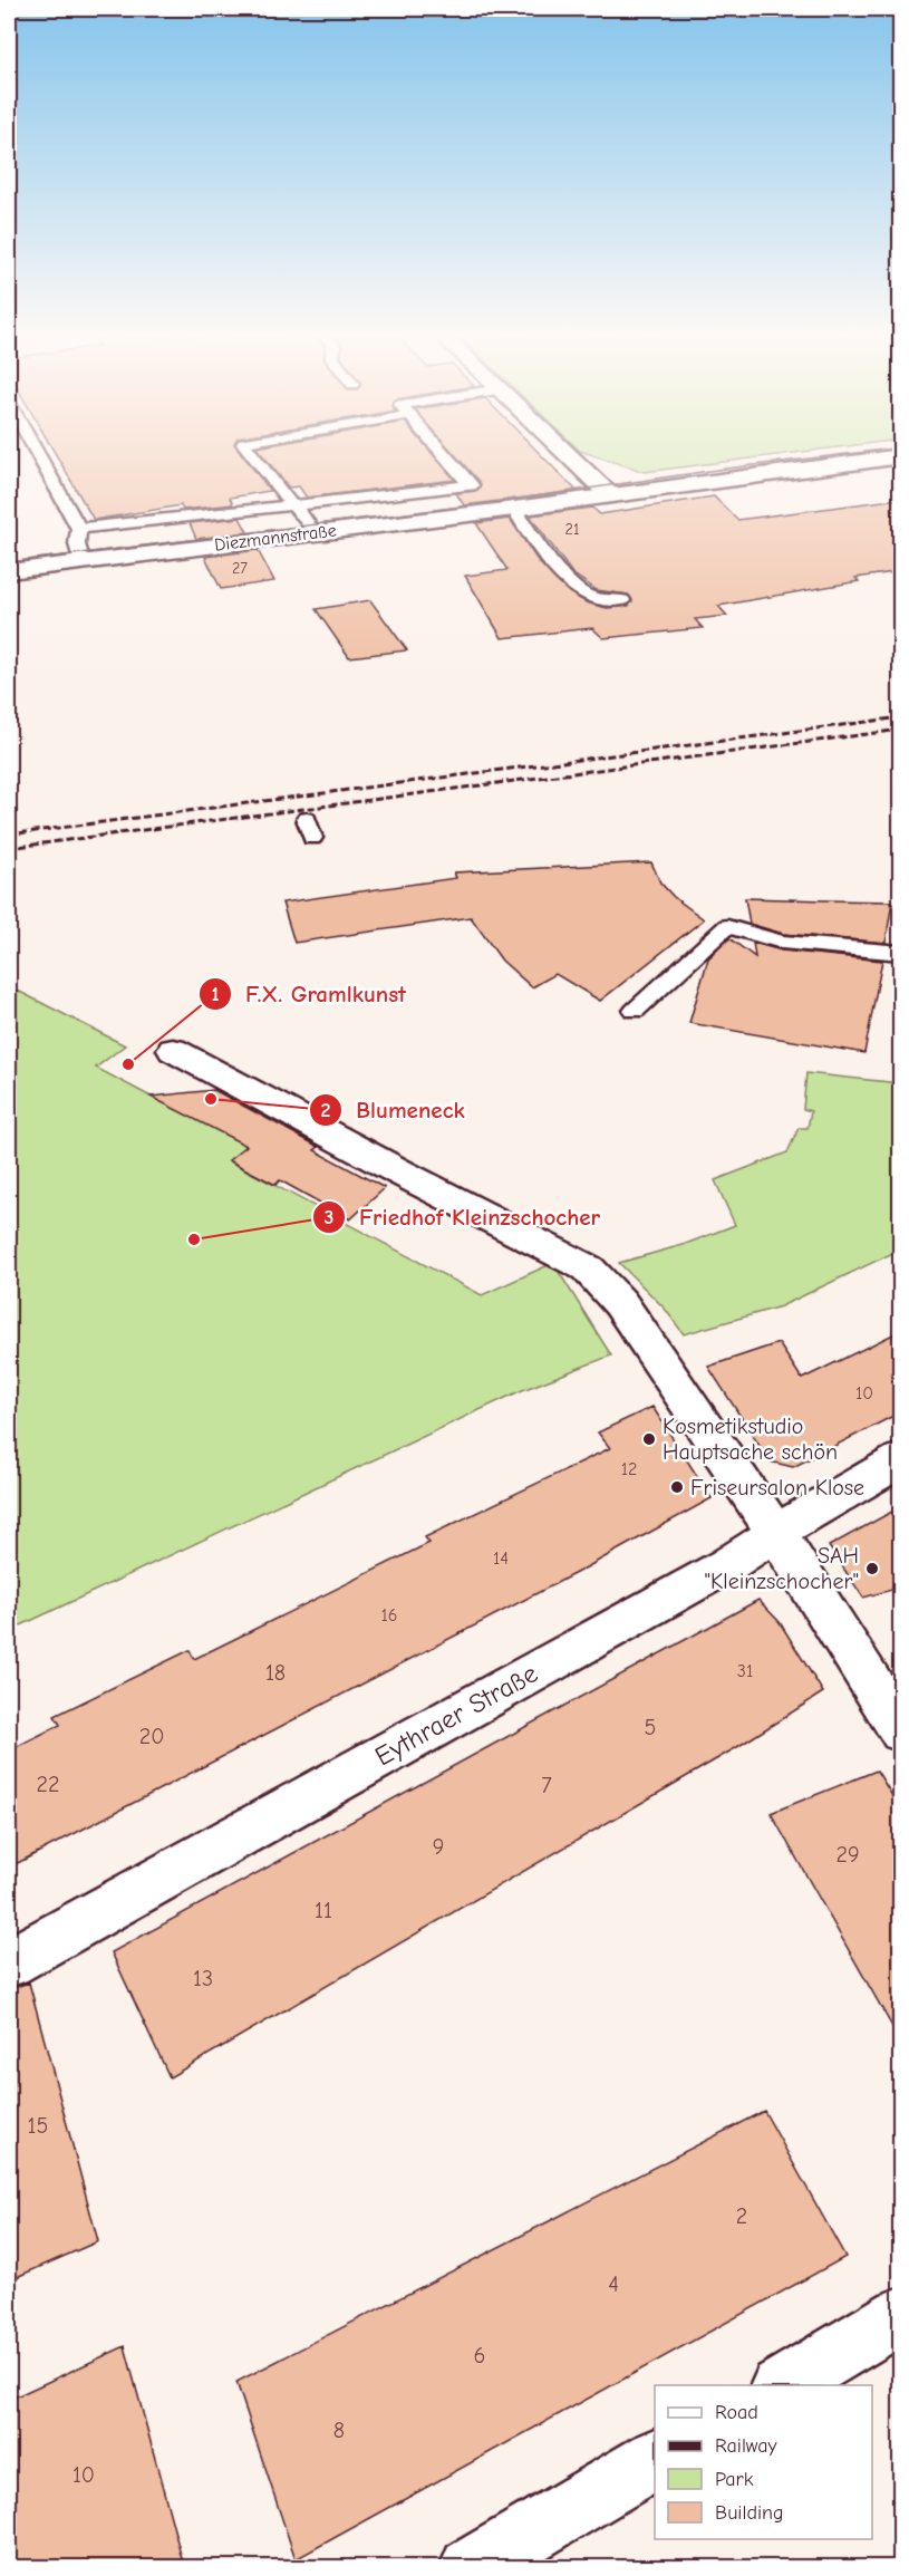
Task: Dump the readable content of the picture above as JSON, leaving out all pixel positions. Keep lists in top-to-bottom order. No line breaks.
{"streets":{"street":["Diezmannstraße","Eythraer Straße"]},"places":["F.X. Gramlkunst","Blumeneck","Friedhof Kleinzschocher","Kosmetikstudio Hauptsache schön","Friseursalon Klose","SAH \"Kleinzschocher\""],"house_numbers":["21","27","10","12","14","16","31","18","5","20","22","7","9","29","11","13","15","2","4","6","8","10"],"legend":["Road","Railway","Park","Building"]}
